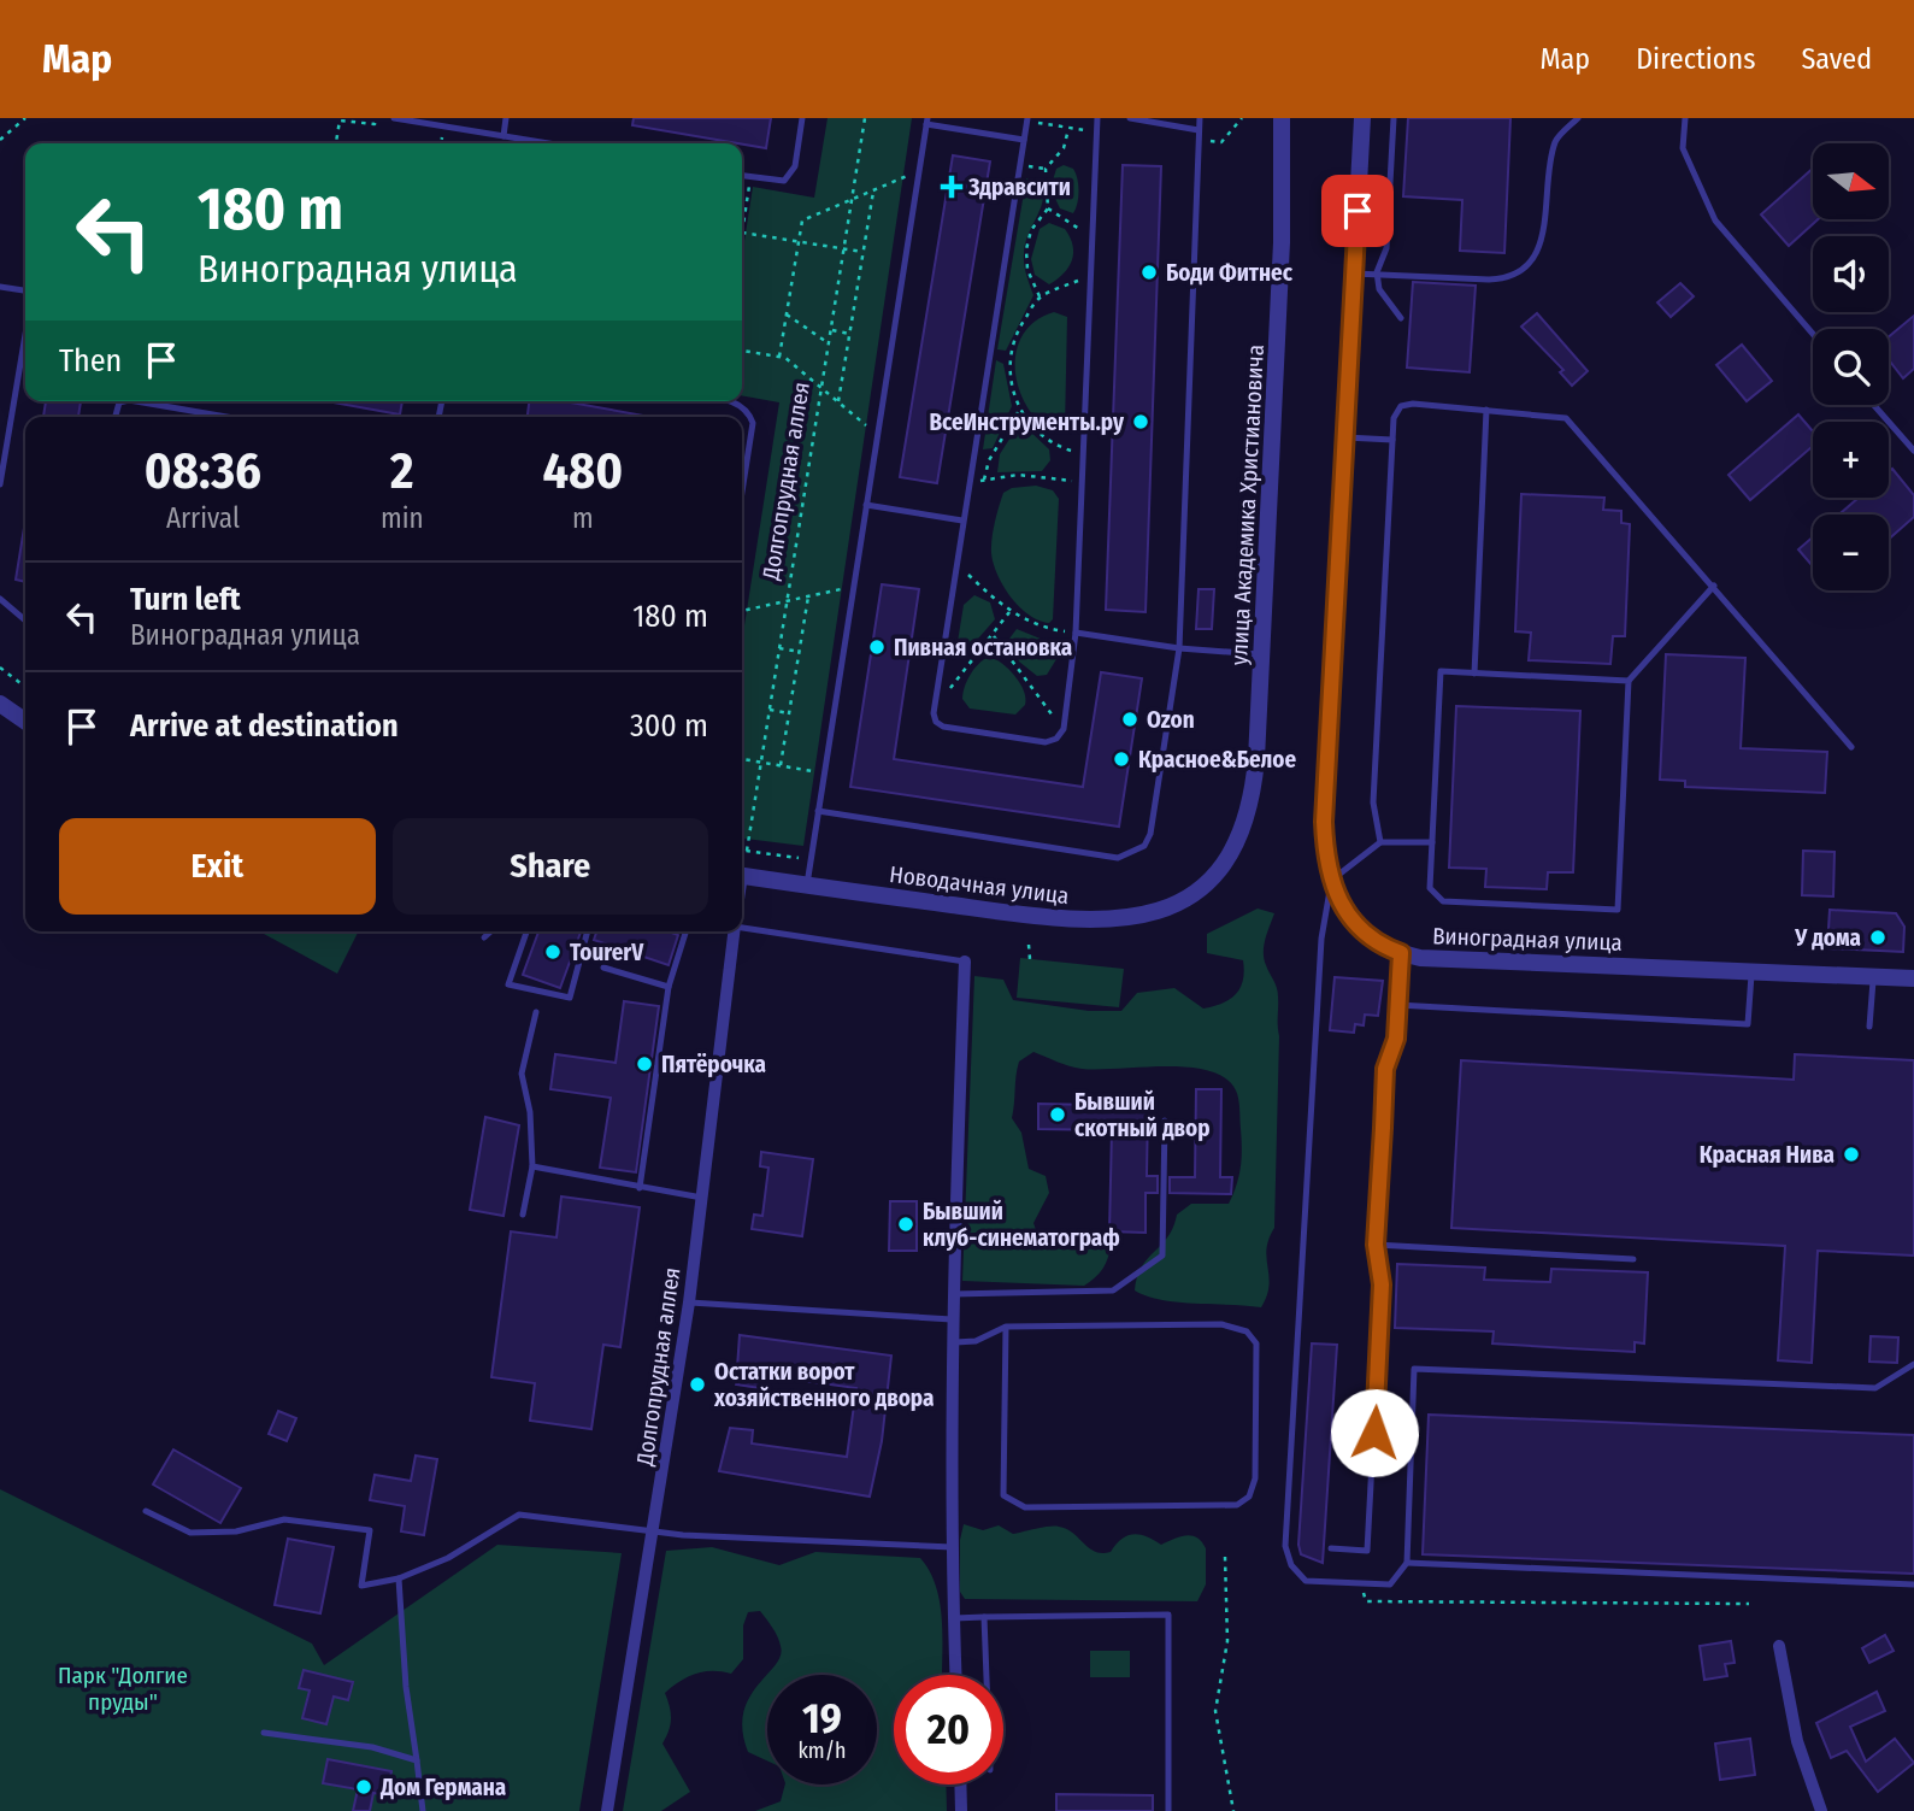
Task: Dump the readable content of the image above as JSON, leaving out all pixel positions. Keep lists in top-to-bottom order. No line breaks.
{"streets":{"street":["Долгопрудная аллея","улица Академика Христиановича","Новодачная улица","Виноградная улица"]},"crossings":[["улица Академика Христиановича","Новодачная улица"]],"parks":["Парк \"Долгие пруды\""],"places":{"health":["Здравсити"],"other":["Боди Фитнес","ВсеИнструменты.ру","Пивная остановка","Ozon","Красное&Белое","У дома","TourerV","Пятёрочка","Бывший скотный двор","Красная Нива","Бывший клуб-синематограф","Остатки ворот хозяйственного двора","Дом Германа"]},"north":"right","page":{"header":"Map","nav":["Map","Directions","Saved"],"map_buttons":["+","−"],"turn":["180 m","Виноградная улица"],"then":"Then","eta":["08:36","Arrival","2","min","480","m"],"list":[{"name":"Turn left","note":"Виноградная улица","value":"180 m"},{"name":"Arrive at destination","value":"300 m"}],"buttons":["Exit","Share"],"speed":"19 km/h","limit":"20"}}
